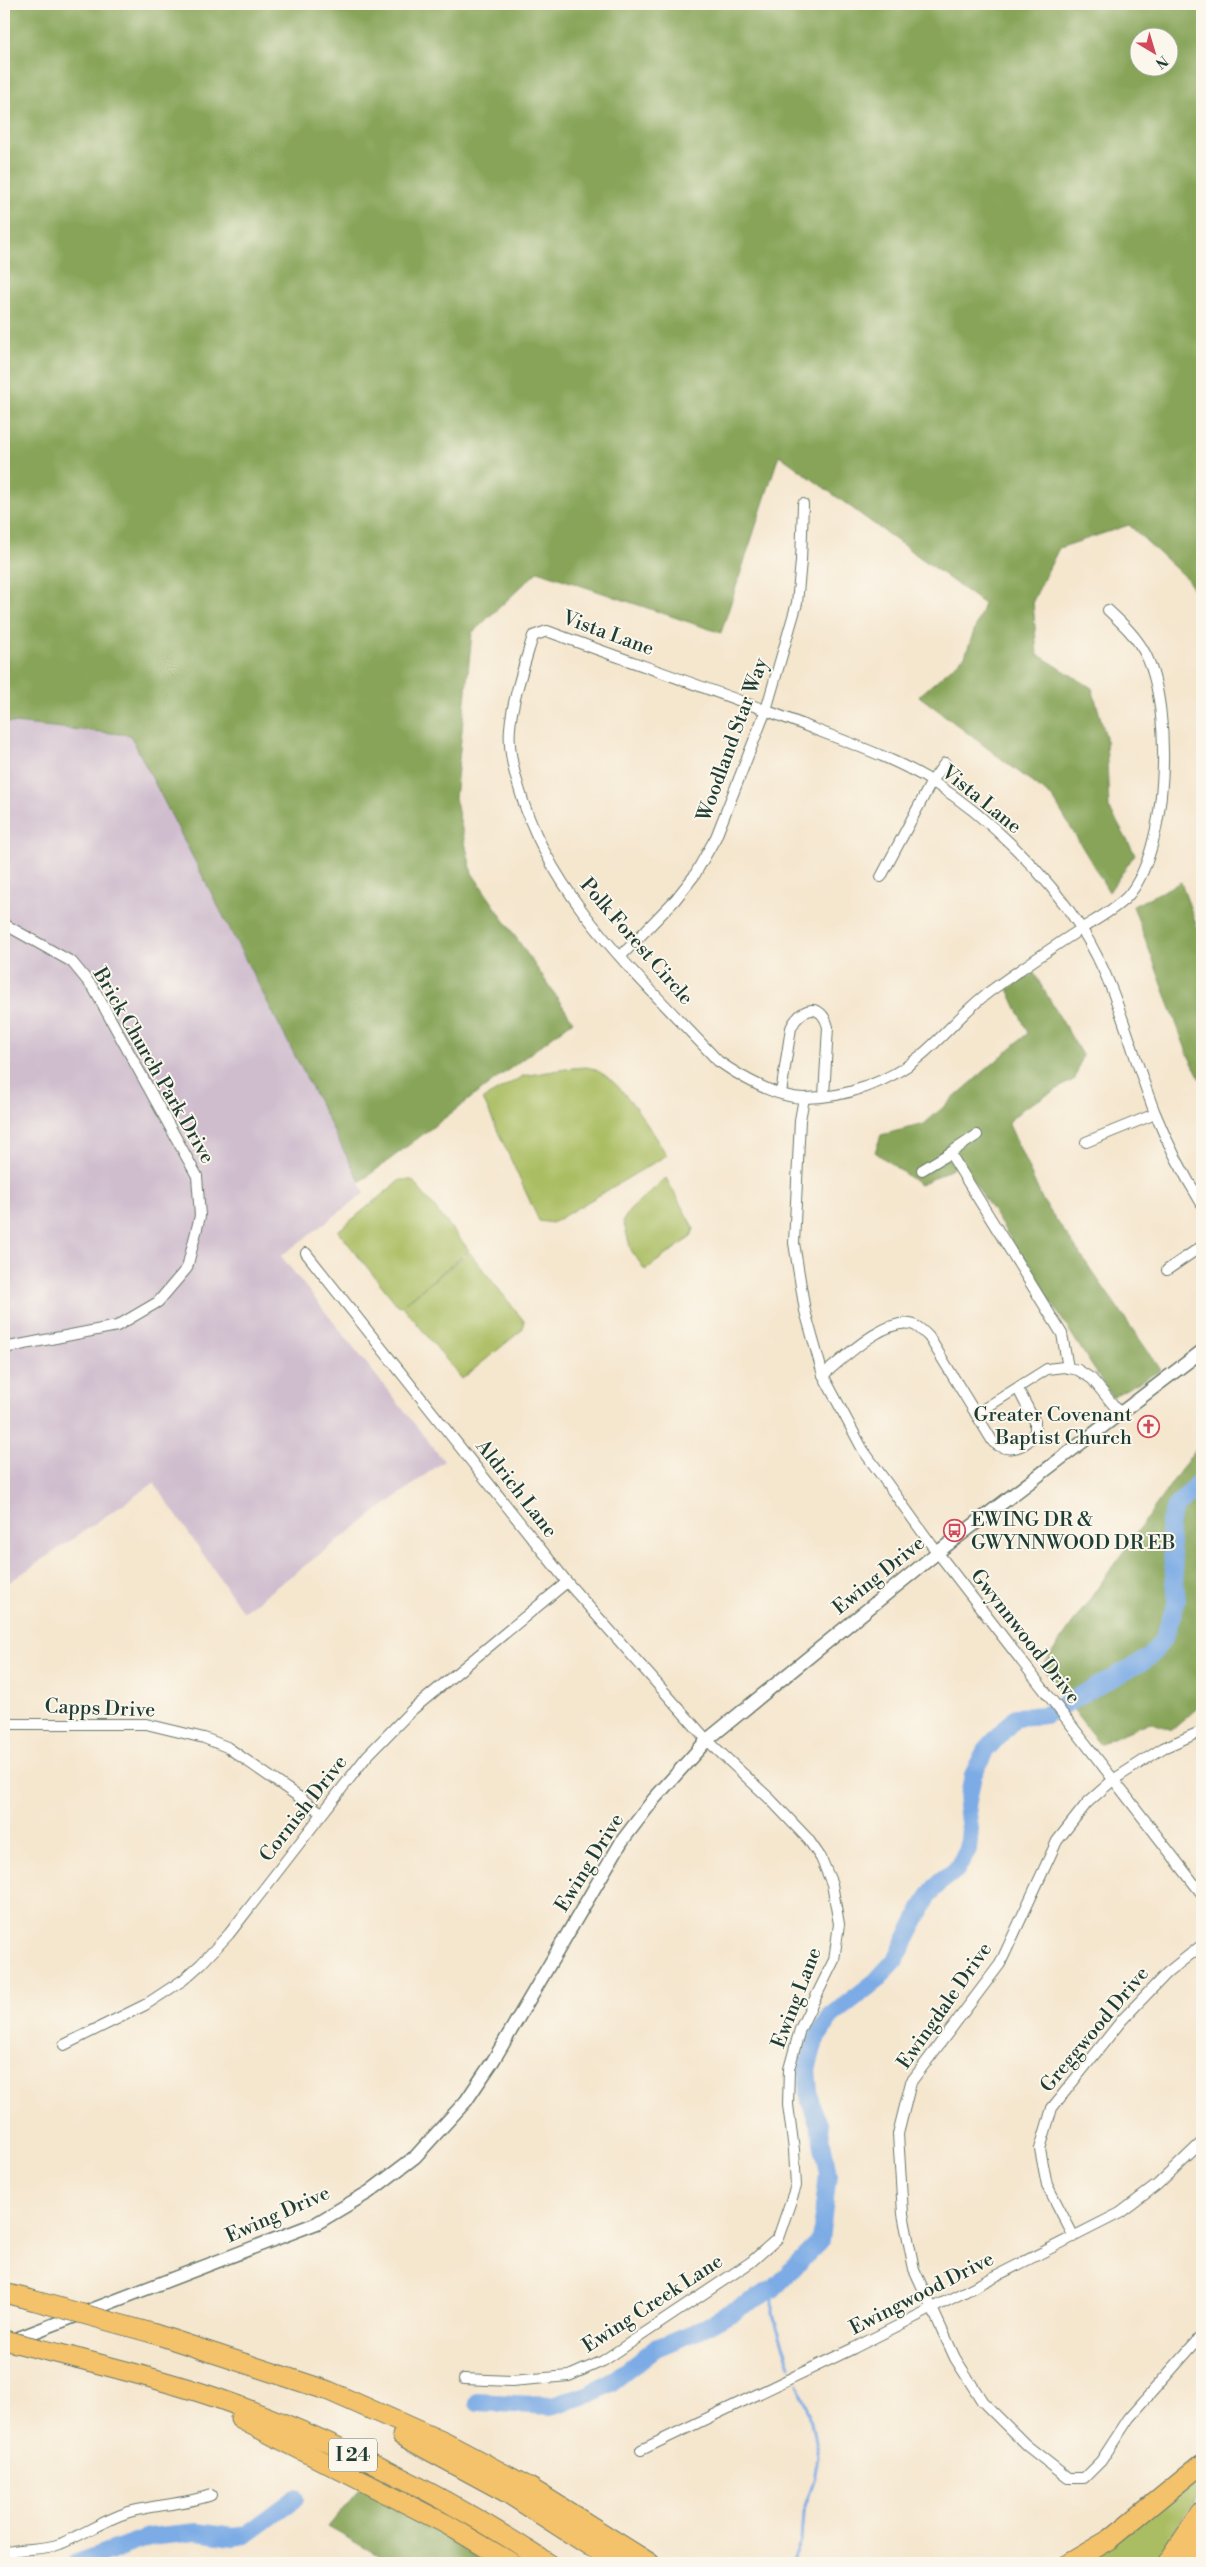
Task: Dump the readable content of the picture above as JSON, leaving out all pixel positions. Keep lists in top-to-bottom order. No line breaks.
{"streets":{"highway":["I 24"],"street":["Vista Lane","Woodland Star Way","Polk Forest Circle","Brick Church Park Drive","Aldrich Lane","Ewing Drive","Gwynnwood Drive","Capps Drive","Cornish Drive","Ewing Lane","Ewingdale Drive","Greggwood Drive","Ewingwood Drive","Ewing Creek Lane"]},"crossings":[["Vista Lane","Woodland Star Way"],["Vista Lane","Polk Forest Circle"],["Woodland Star Way","Polk Forest Circle"],["Polk Forest Circle","Gwynnwood Drive"],["Aldrich Lane","Ewing Drive"],["Aldrich Lane","Cornish Drive"],["Aldrich Lane","Ewing Lane"],["Ewing Drive","Gwynnwood Drive"],["Ewing Drive","Ewing Lane"],["Gwynnwood Drive","Ewingdale Drive"],["Capps Drive","Cornish Drive"],["Ewing Lane","Ewing Creek Lane"],["Ewingdale Drive","Ewingwood Drive"],["Greggwood Drive","Ewingwood Drive"]],"places":{"church":["Greater Covenant Baptist Church"],"bus stop":["EWING DR & GWYNNWOOD DR EB"]},"north":"bottom right"}
